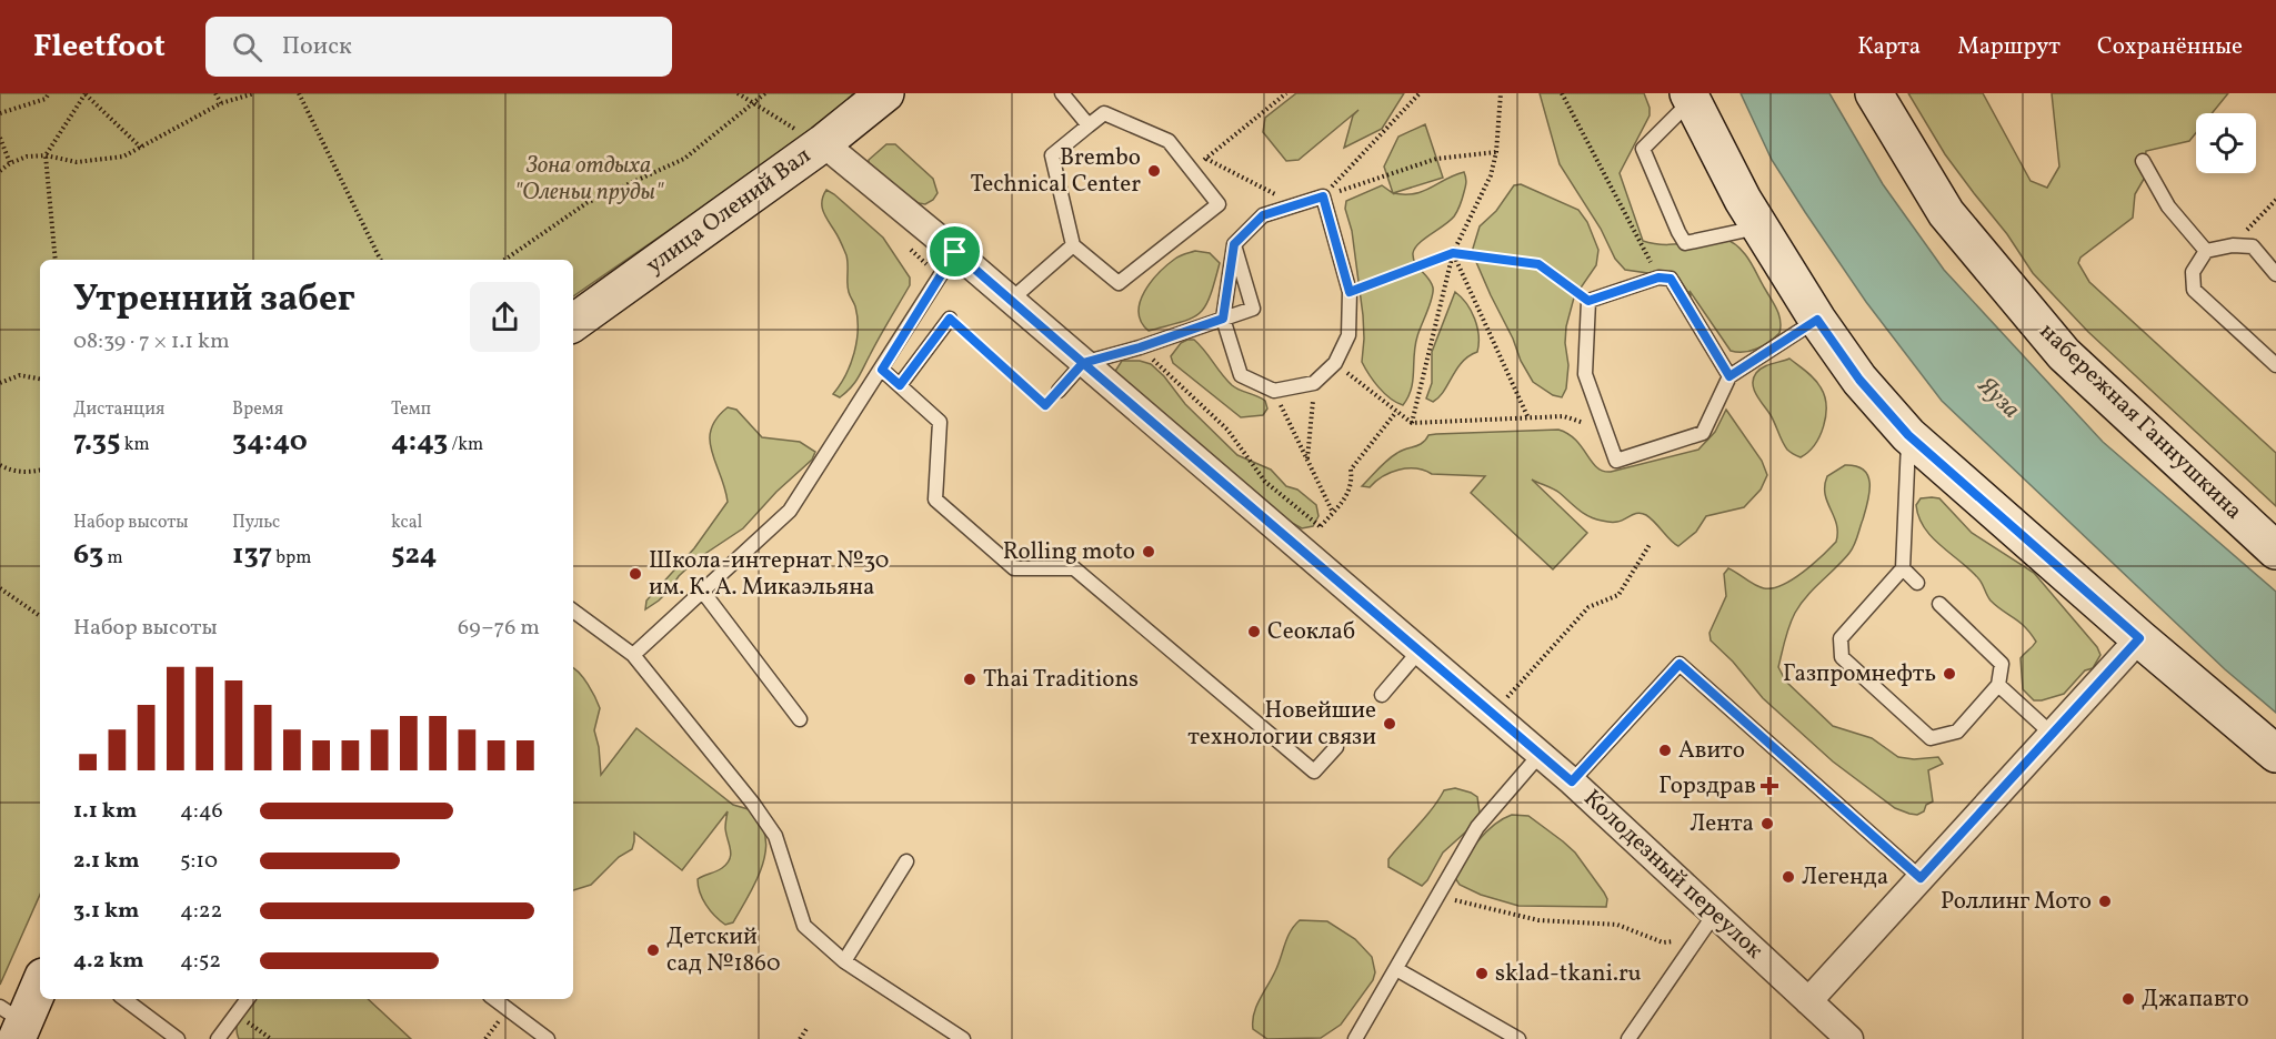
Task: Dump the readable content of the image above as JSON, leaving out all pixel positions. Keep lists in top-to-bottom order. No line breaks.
{"streets":{"main road":["улица Олений Вал","набережная Ганнушкина"],"street":["Колодезный переулок"]},"crossings":[["улица Олений Вал","Колодезный переулок"]],"water":["Яуза"],"parks":["Зона отдыха \"Оленьи пруды\""],"places":{"other":["Brembo Technical Center","Rolling moto","Школа-интернат №30 им. К. А. Микаэльяна","Сеоклаб","Газпромнефть","Thai Traditions","Новейшие технологии связи","Авито","Лента","Легенда","Роллинг Мото","Детский сад №1860","sklad-tkani.ru","Джапавто"],"health":["Горздрав"]},"page":{"header":"Fleetfoot","search":"Поиск","nav":["Карта","Маршрут","Сохранённые"],"heading":["Утренний забег","08:39 · 7 × 1.1 km"],"stats":[["Дистанция","7.35 km"],["Время","34:40"],["Темп","4:43 /km"],["Набор высоты","63 m"],["Пульс","137 bpm"],["kcal","524"]],"chart":["Набор высоты","69–76 m"],"list":[{"name":"1.1 km","note":"4:46"},{"name":"2.1 km","note":"5:10"},{"name":"3.1 km","note":"4:22"},{"name":"4.2 km","note":"4:52"}]}}
